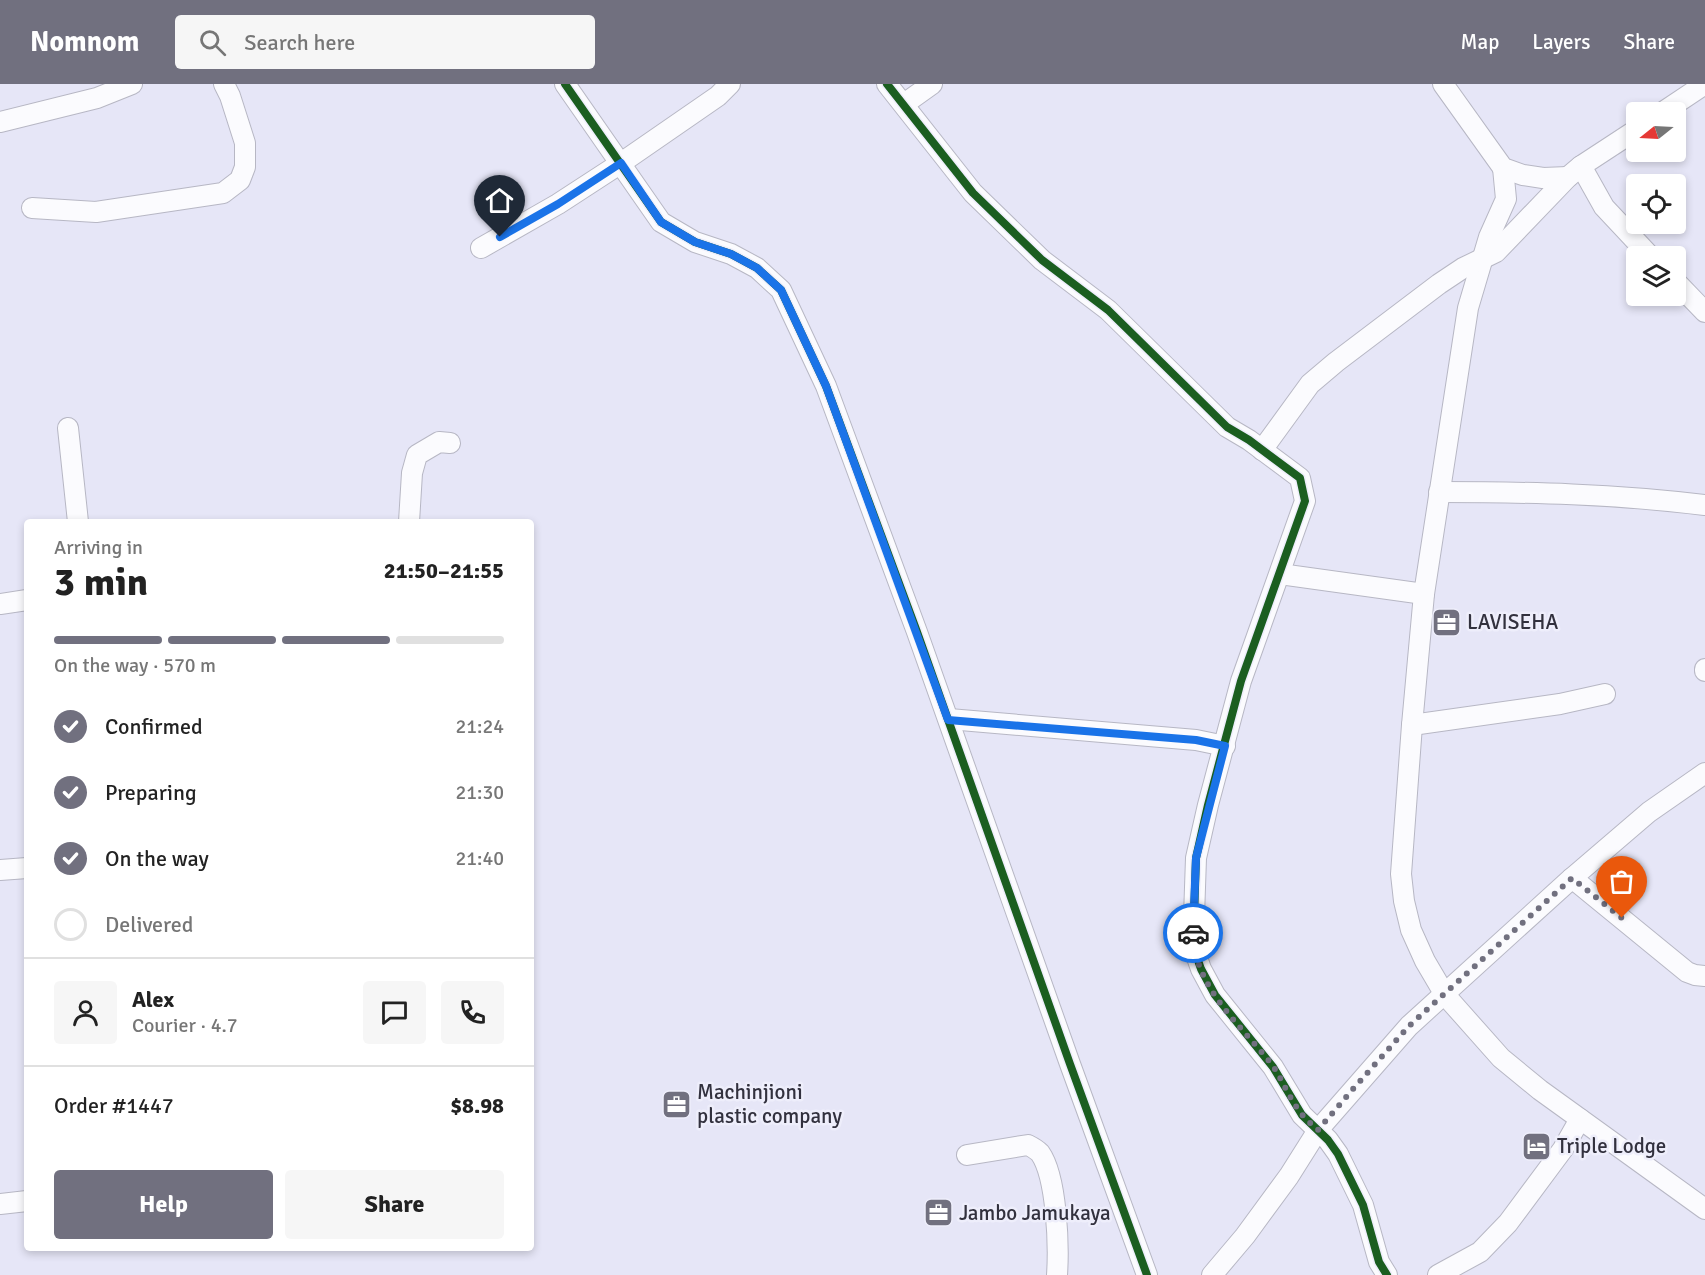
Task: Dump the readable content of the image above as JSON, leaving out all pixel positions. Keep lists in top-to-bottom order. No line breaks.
{"places":{"office":["LAVISEHA","Machinjioni plastic company","Jambo Jamukaya"],"hotel":["Triple Lodge"]},"north":"left","page":{"header":"Nomnom","search":"Search here","nav":["Map","Layers","Share"],"heading":["3 min","Arriving in","21:50–21:55"],"panel":["Alex","Courier · 4.7","Order #1447","$8.98"],"bar":"On the way · 570 m","list":[["Confirmed","21:24"],["Preparing","21:30"],["On the way","21:40"],"Delivered"],"buttons":["Help","Share"]}}
